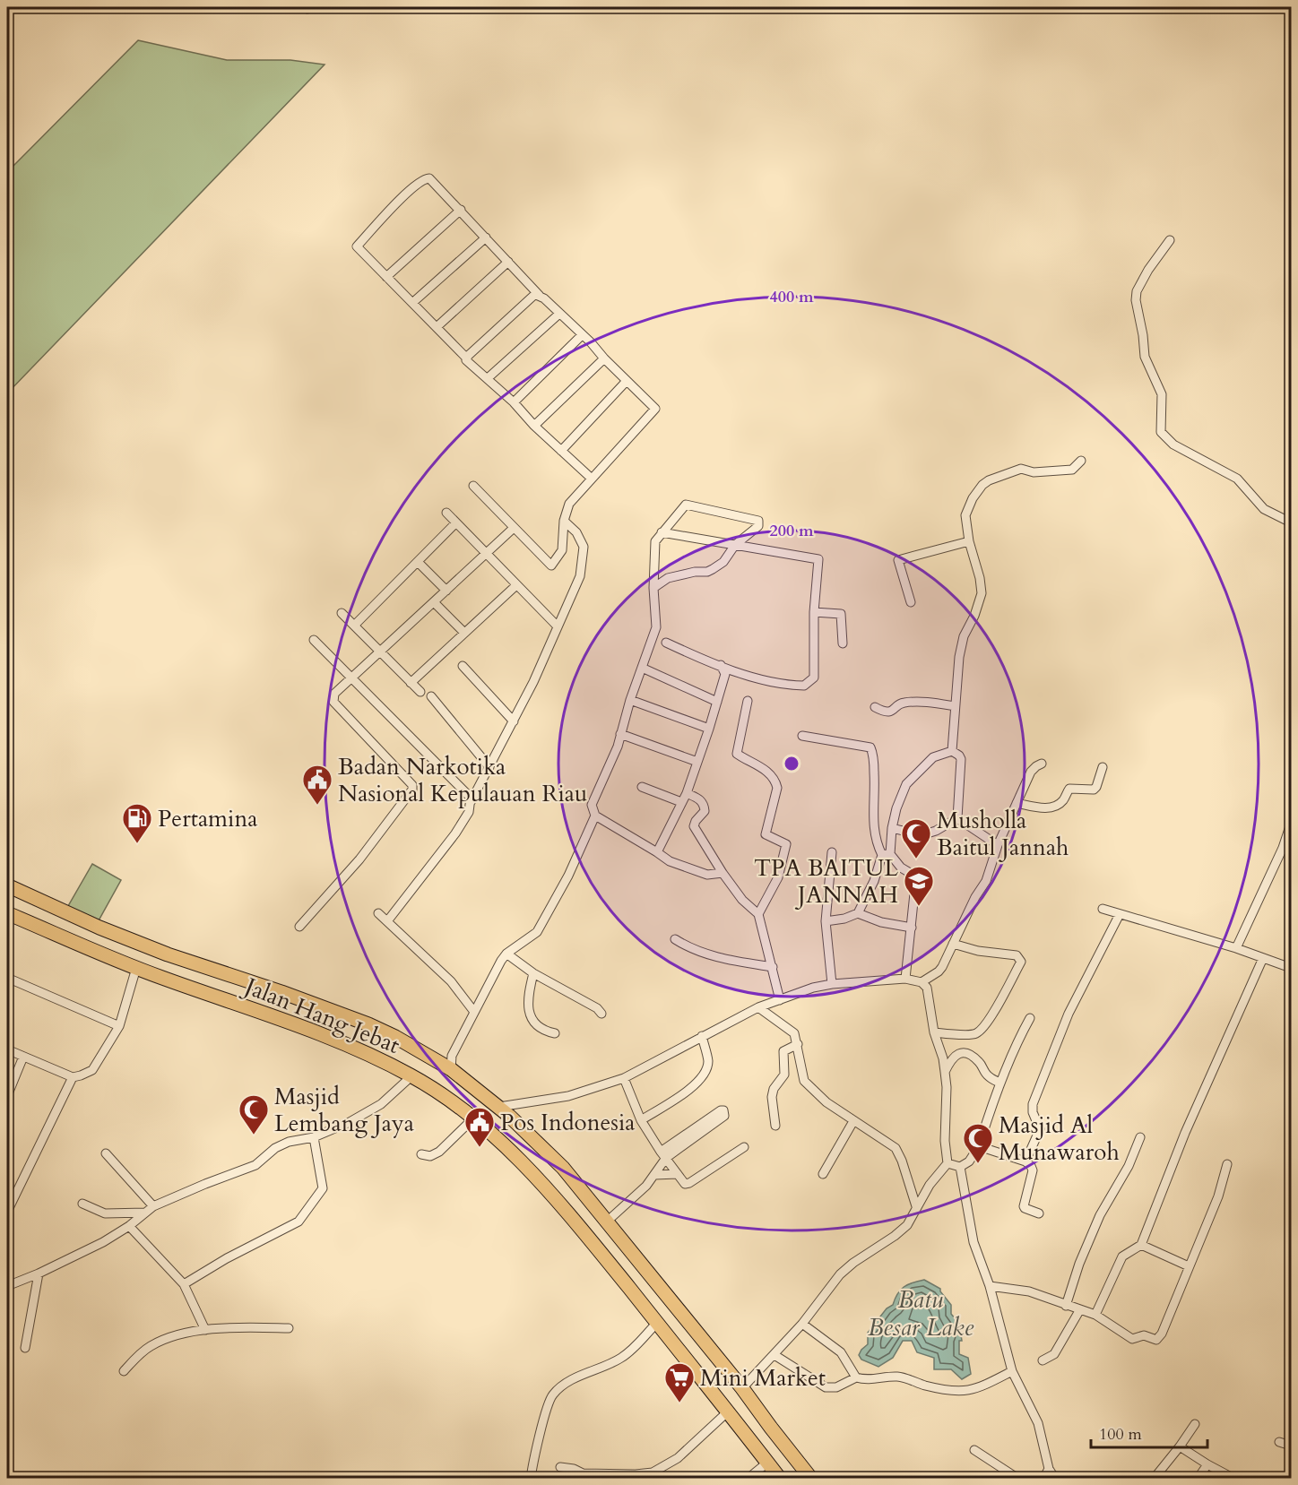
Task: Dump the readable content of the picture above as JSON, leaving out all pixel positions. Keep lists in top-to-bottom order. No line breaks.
{"streets":{"highway":["Jalan Hang Jebat"]},"water":["Batu Besar Lake"],"places":{"public building":["Badan Narkotika Nasional Kepulauan Riau","Pos Indonesia"],"fuel station":["Pertamina"],"mosque":["Musholla Baitul Jannah","Masjid Lembang Jaya","Masjid Al Munawaroh"],"school or university":["TPA BAITUL JANNAH"],"supermarket":["Mini Market"]},"scale_bar":"100 m","rings":["400 m","200 m"]}
